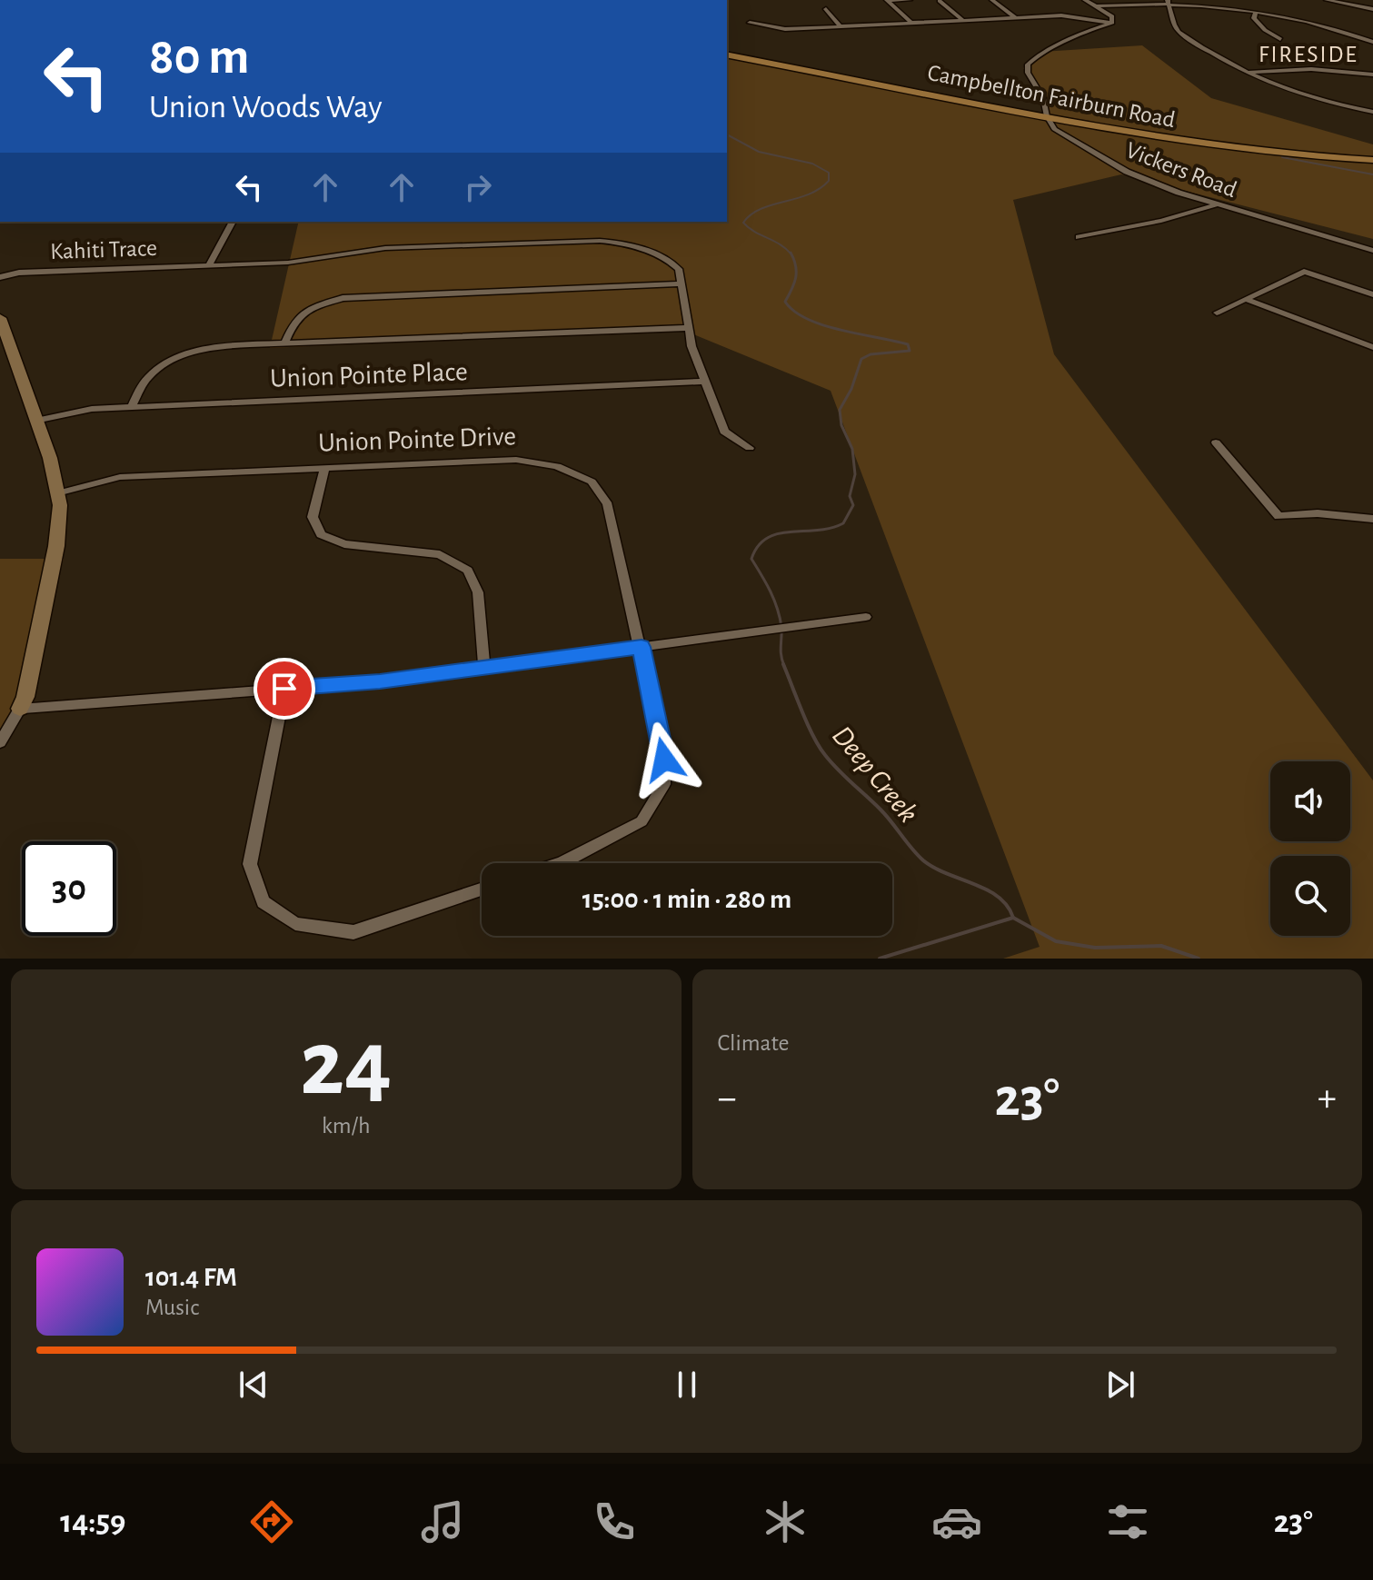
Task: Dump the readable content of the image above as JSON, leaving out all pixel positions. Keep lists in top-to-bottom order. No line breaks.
{"streets":{"main road":["Campbellton Fairburn Road"],"street":["Vickers Road","Kahiti Trace","Union Pointe Place","Union Pointe Drive"]},"crossings":[["Campbellton Fairburn Road","Vickers Road"]],"districts":["FIRESIDE"],"water":["Deep Creek"],"page":{"turn":["80 m","Union Woods Way"],"limit":"30","trip":"15:00 · 1 min · 280 m","tile":[["24","km/h"],"Climate"],"heat":["−","23°","+"],"song":["101.4 FM","Music"],"tabs":["14:59","23°"]}}
